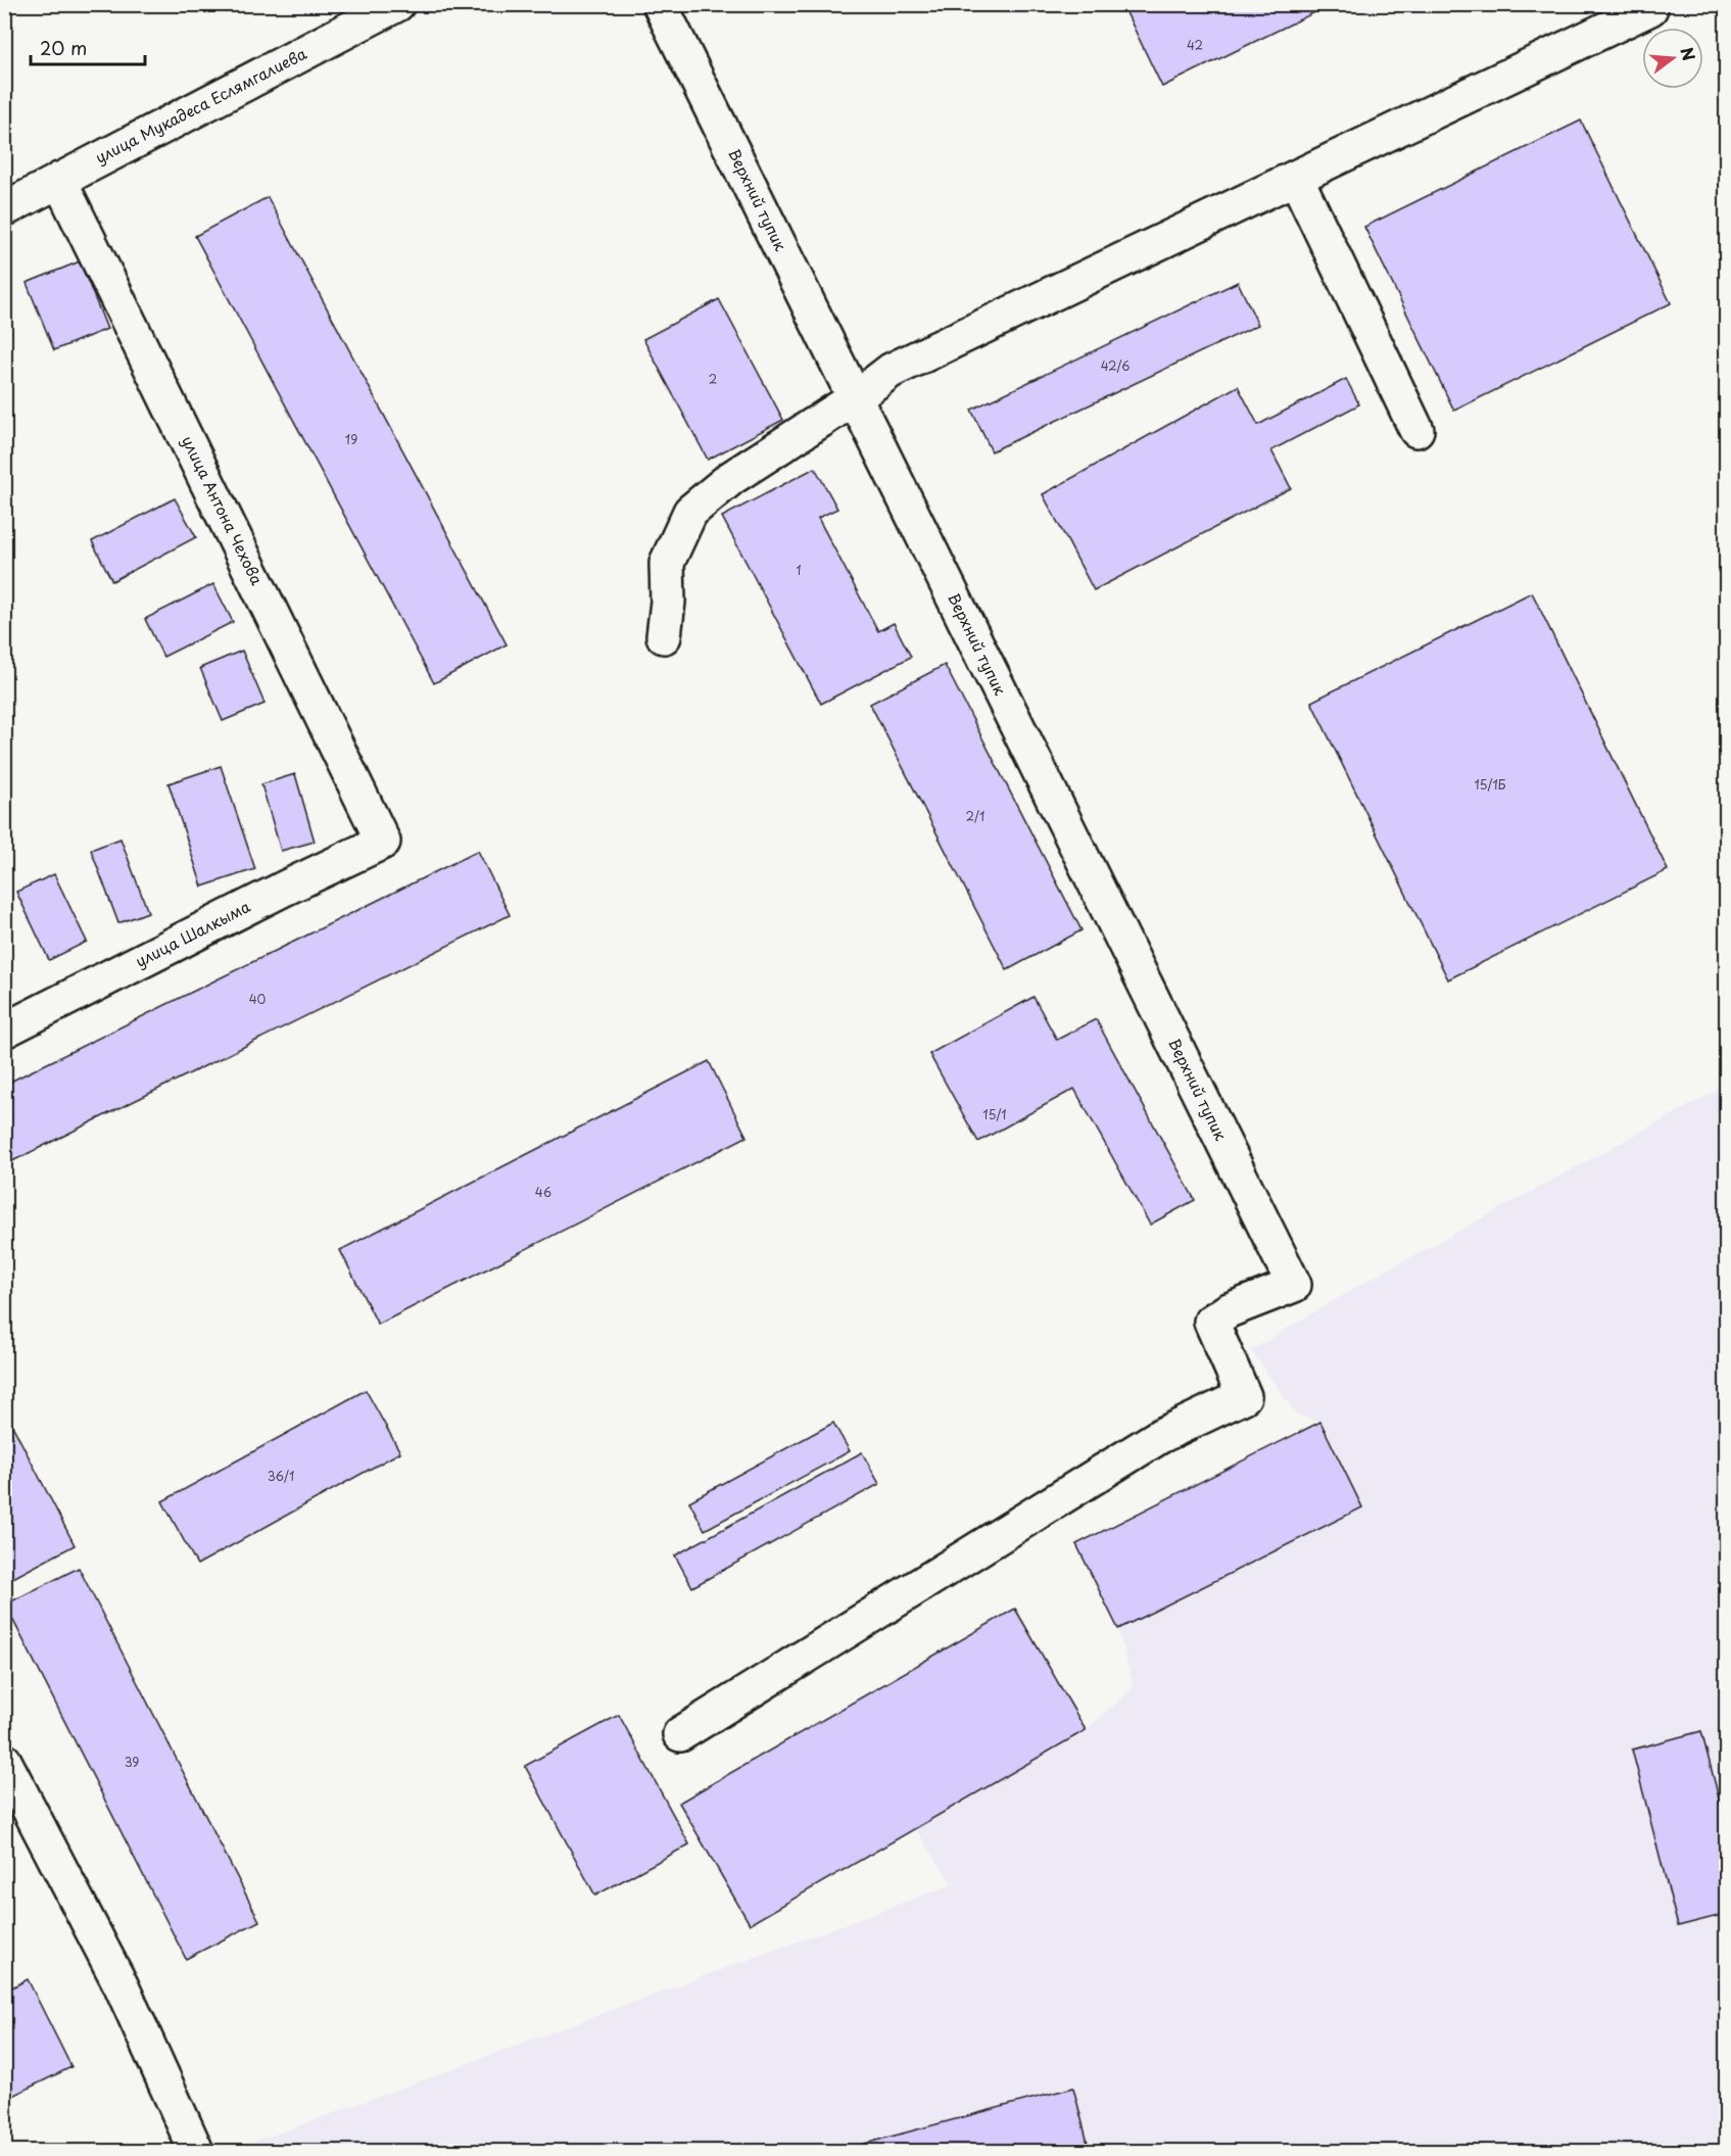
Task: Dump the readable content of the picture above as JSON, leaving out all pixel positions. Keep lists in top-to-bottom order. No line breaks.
{"streets":{"street":["улица Мукадеса Еслямгалиева","Верхний тупик","улица Антона Чехова","улица Шалкыма"]},"crossings":[["улица Мукадеса Еслямгалиева","улица Антона Чехова"],["улица Антона Чехова","улица Шалкыма"]],"house_numbers":["42","42/6","2","19","1","15/1Б","2/1","40","15/1","46","36/1","39"],"scale_bar":"20 m","north":"right"}
